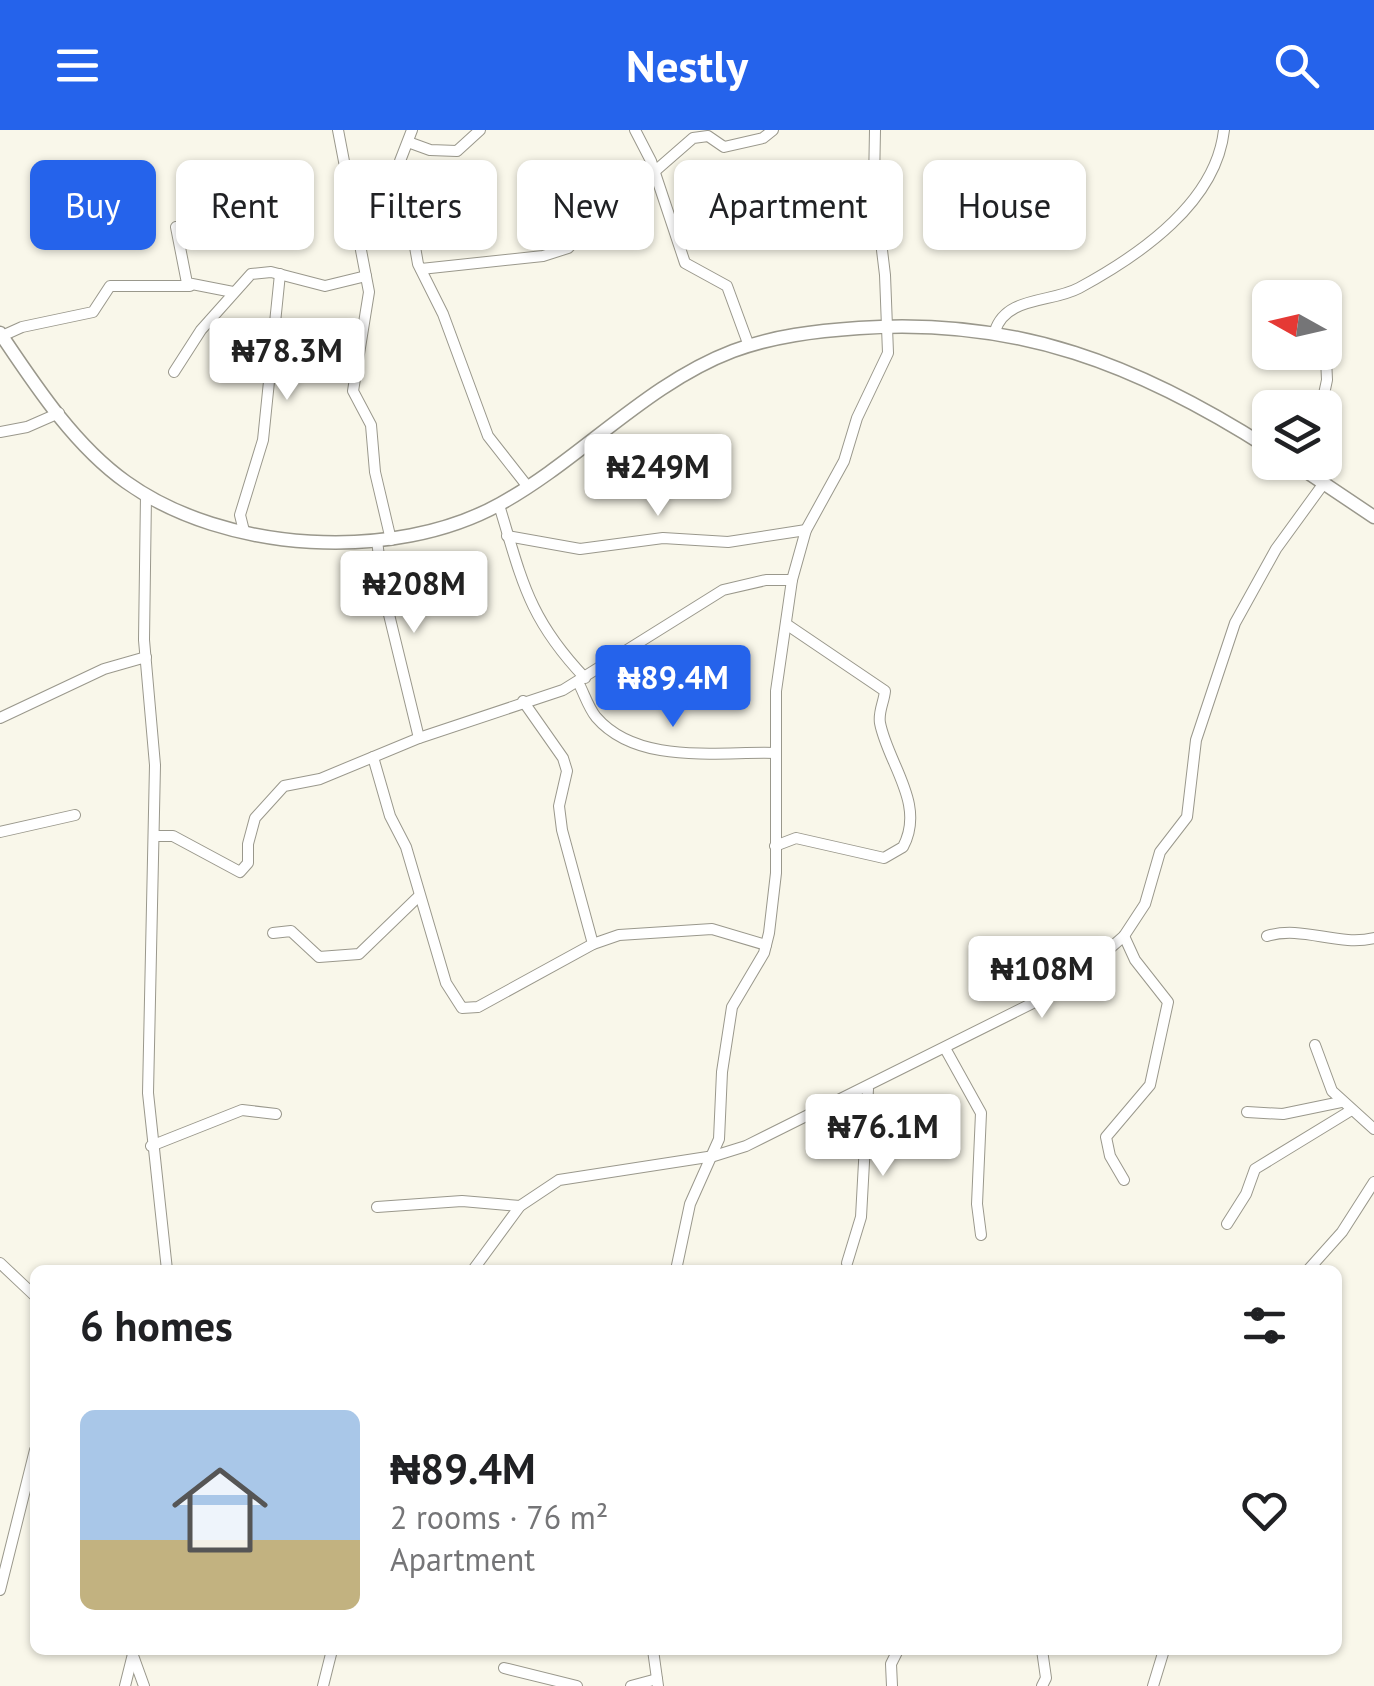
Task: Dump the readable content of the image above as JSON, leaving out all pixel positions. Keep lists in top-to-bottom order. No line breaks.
{"north":"left","page":{"header":"Nestly","chip":["Buy","Rent","Filters","New","Apartment","House"],"price":["₦78.3M","₦249M","₦208M","₦89.4M","₦108M","₦76.1M"],"heading":"6 homes","list":[{"name":"₦89.4M","note":"2 rooms · 76 m² · Apartment"}]}}
